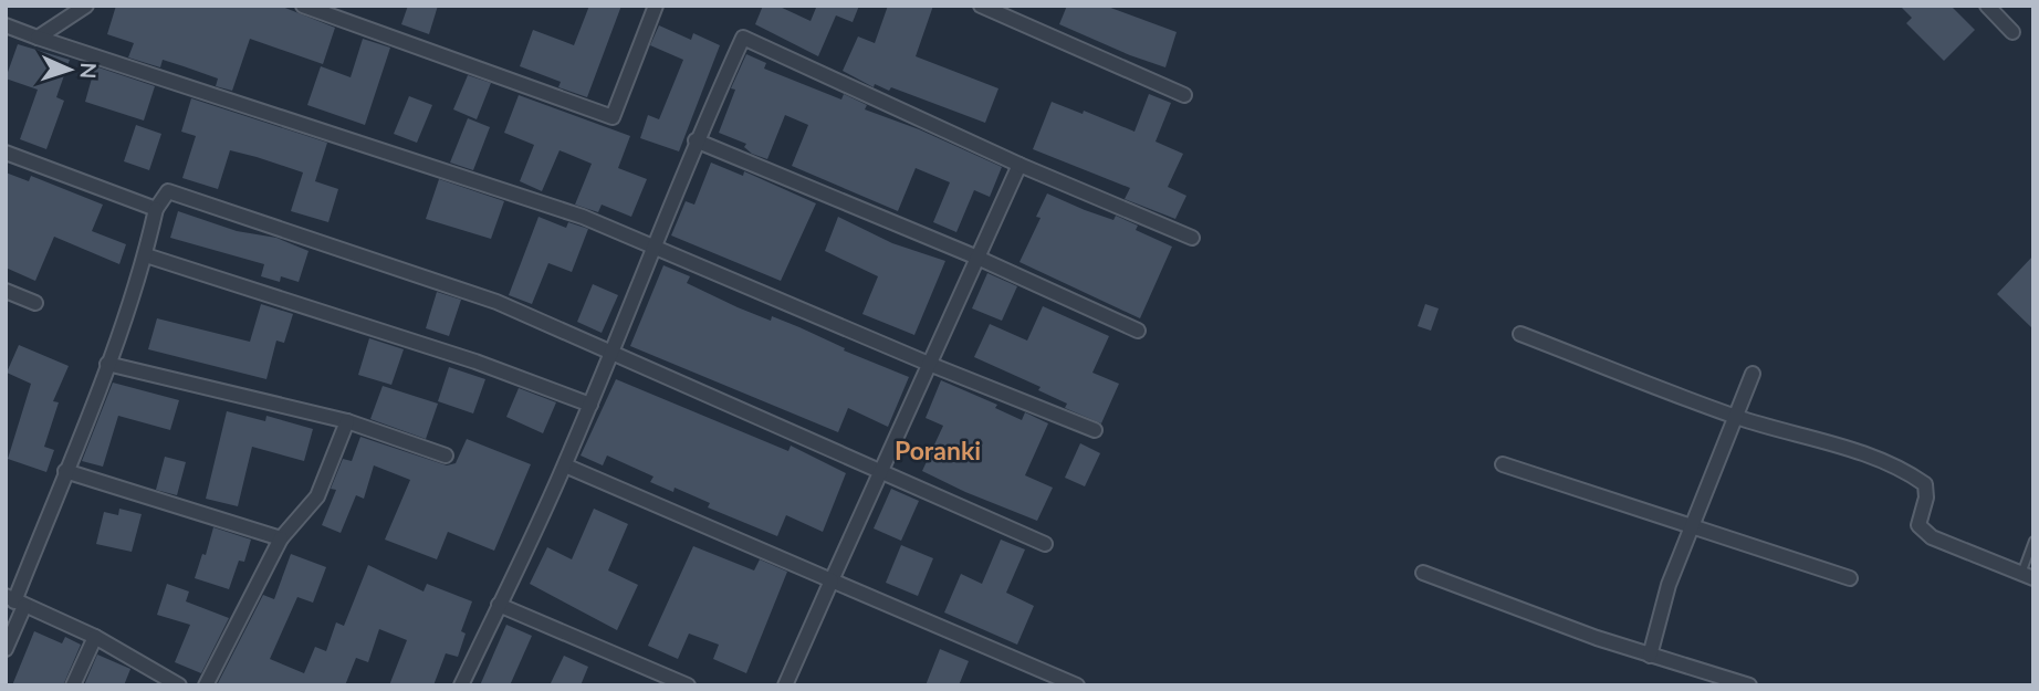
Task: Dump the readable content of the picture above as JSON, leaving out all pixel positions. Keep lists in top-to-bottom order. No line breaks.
{"districts":["Poranki"],"north":"right"}
